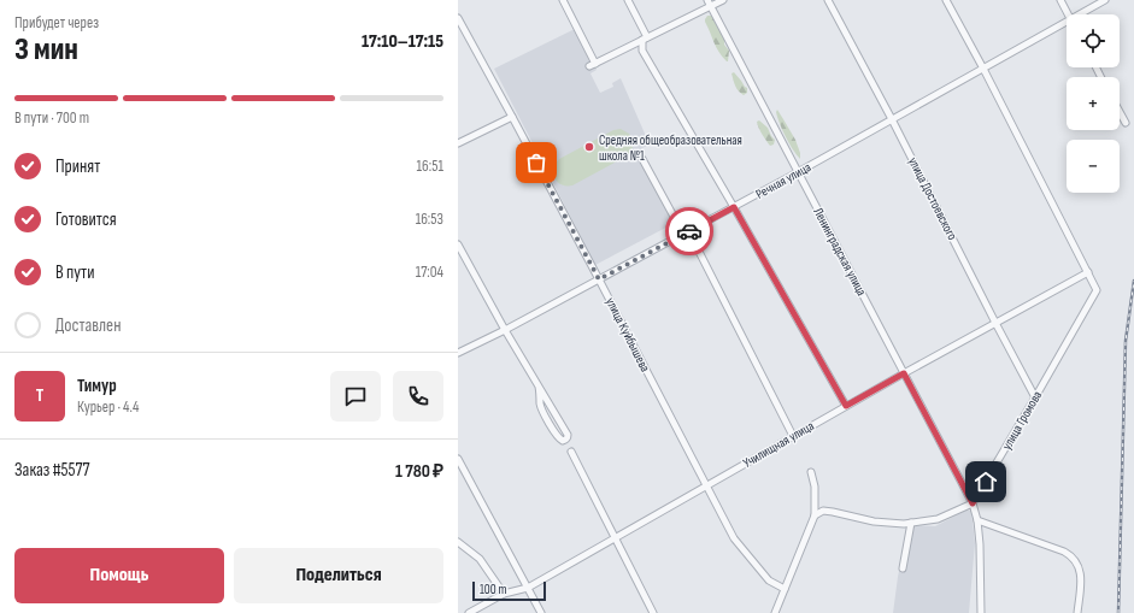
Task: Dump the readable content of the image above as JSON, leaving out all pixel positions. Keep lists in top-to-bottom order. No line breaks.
{"streets":{"street":["Речная улица","улица Достоевского","Ленинградская улица","улица Куйбышева","улица Громова","Училищная улица"]},"crossings":[["Речная улица","улица Достоевского"],["Речная улица","Ленинградская улица"],["Речная улица","улица Куйбышева"],["улица Достоевского","улица Громова"],["улица Достоевского","Училищная улица"],["Ленинградская улица","улица Громова"],["Ленинградская улица","Училищная улица"],["улица Куйбышева","Училищная улица"],["улица Громова","Училищная улица"]],"places":["Средняя общеобразовательная школа №1"],"scale_bar":"100 m","page":{"heading":["3 мин","Прибудет через","17:10–17:15"],"panel":["Тимур","Курьер · 4.4","Заказ #5577","1 780 ₽"],"map_buttons":["+","−"],"bar":"В пути · 700 m","list":[["Принят","16:51"],["Готовится","16:53"],["В пути","17:04"],"Доставлен"],"round":"Т","buttons":["Помощь","Поделиться"],"scale":"100 m"}}
